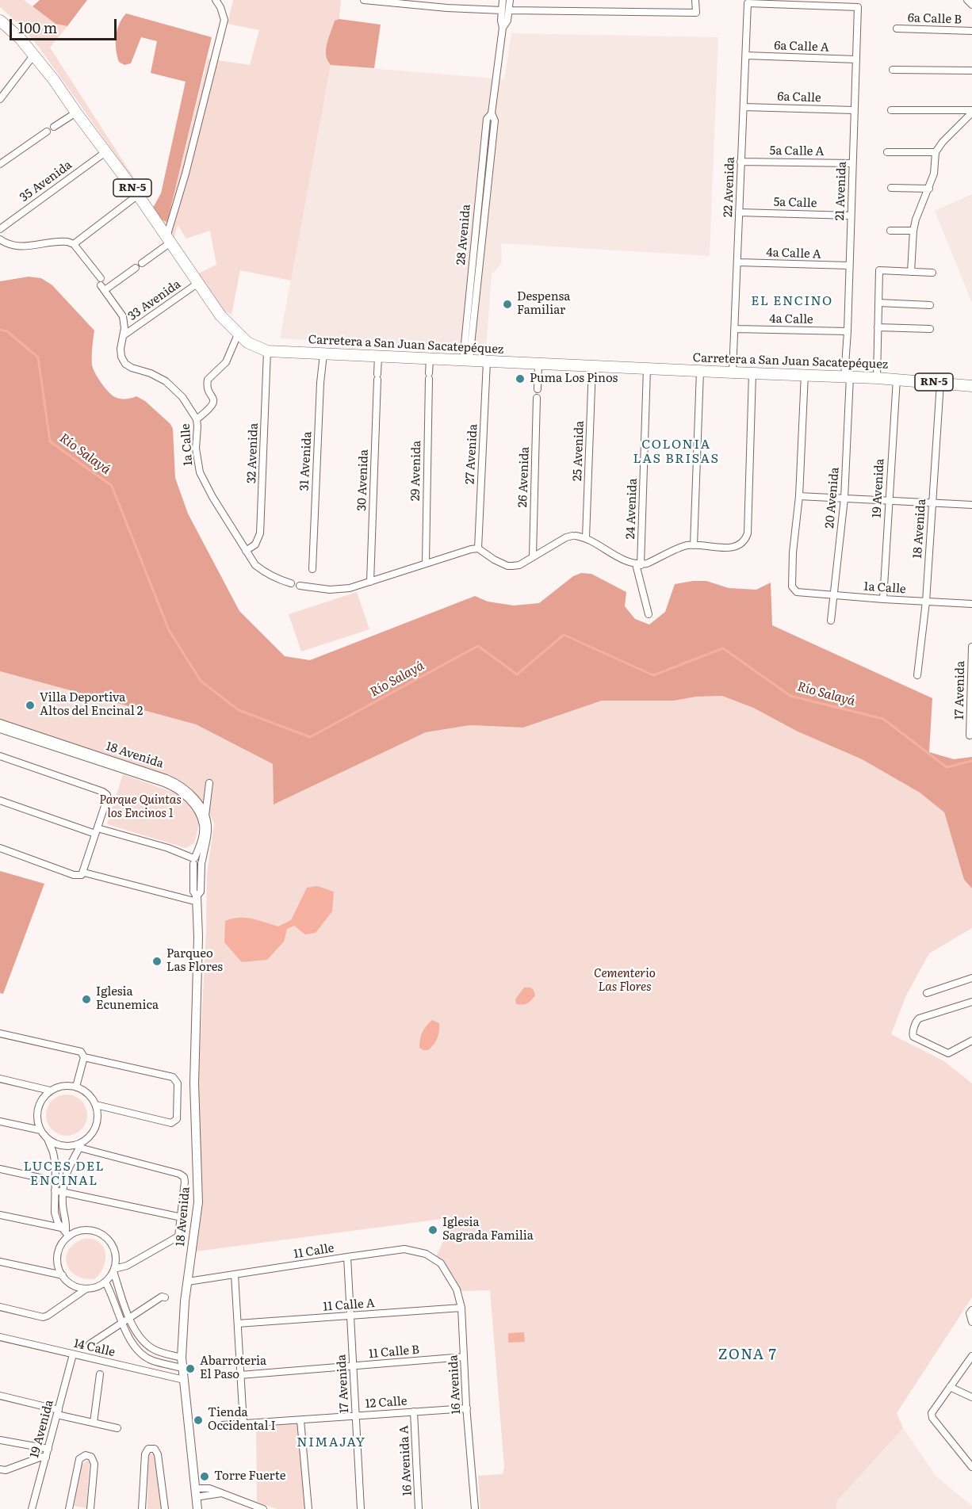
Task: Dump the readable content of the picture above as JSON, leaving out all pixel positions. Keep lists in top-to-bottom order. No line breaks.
{"streets":{"main road":["RN-5","Carretera a San Juan Sacatepéquez"],"street":["6a Calle B","6a Calle A","6a Calle","5a Calle A","35 Avenida","22 Avenida","21 Avenida","5a Calle","28 Avenida","4a Calle A","33 Avenida","4a Calle","1a Calle","25 Avenida","32 Avenida","27 Avenida","31 Avenida","29 Avenida","26 Avenida","30 Avenida","19 Avenida","20 Avenida","24 Avenida","18 Avenida","17 Avenida","11 Calle","11 Calle A","14 Calle","11 Calle B","16 Avenida","12 Calle","16 Avenida A"]},"crossings":[["6a Calle A","22 Avenida"],["6a Calle A","21 Avenida"],["6a Calle","22 Avenida"],["6a Calle","21 Avenida"],["5a Calle A","22 Avenida"],["5a Calle A","21 Avenida"],["35 Avenida","Carretera a San Juan Sacatepéquez"],["22 Avenida","21 Avenida"],["22 Avenida","5a Calle"],["22 Avenida","4a Calle A"],["22 Avenida","4a Calle"],["22 Avenida","Carretera a San Juan Sacatepéquez"],["21 Avenida","5a Calle"],["21 Avenida","4a Calle A"],["21 Avenida","4a Calle"],["21 Avenida","Carretera a San Juan Sacatepéquez"],["21 Avenida","20 Avenida"],["28 Avenida","Carretera a San Juan Sacatepéquez"],["33 Avenida","Carretera a San Juan Sacatepéquez"],["33 Avenida","1a Calle"],["Carretera a San Juan Sacatepéquez","25 Avenida"],["Carretera a San Juan Sacatepéquez","32 Avenida"],["Carretera a San Juan Sacatepéquez","27 Avenida"],["Carretera a San Juan Sacatepéquez","31 Avenida"],["Carretera a San Juan Sacatepéquez","29 Avenida"],["Carretera a San Juan Sacatepéquez","30 Avenida"],["Carretera a San Juan Sacatepéquez","19 Avenida"],["Carretera a San Juan Sacatepéquez","20 Avenida"],["Carretera a San Juan Sacatepéquez","24 Avenida"],["Carretera a San Juan Sacatepéquez","18 Avenida"],["1a Calle","32 Avenida"],["1a Calle","19 Avenida"],["1a Calle","20 Avenida"],["1a Calle","18 Avenida"],["19 Avenida","14 Calle"],["18 Avenida","11 Calle"],["18 Avenida","14 Calle"],["17 Avenida","11 Calle"],["17 Avenida","11 Calle A"],["17 Avenida","11 Calle B"],["17 Avenida","12 Calle"],["11 Calle","16 Avenida"],["11 Calle A","16 Avenida"],["11 Calle B","16 Avenida"],["16 Avenida","12 Calle"],["12 Calle","16 Avenida A"]],"districts":["EL ENCINO","COLONIA LAS BRISAS","LUCES DEL ENCINAL","ZONA 7","NIMAJAY"],"water":["Río Salayá"],"parks":["Parque Quintas los Encinos 1","Cementerio Las Flores"],"places":["Despensa Familiar","Puma Los Pinos","Villa Deportiva Altos del Encinal 2","Parqueo Las Flores","Iglesia Ecunemica","Iglesia Sagrada Familia","Abarroteria El Paso","Tienda Occidental I","Torre Fuerte"],"scale_bar":"100 m"}
